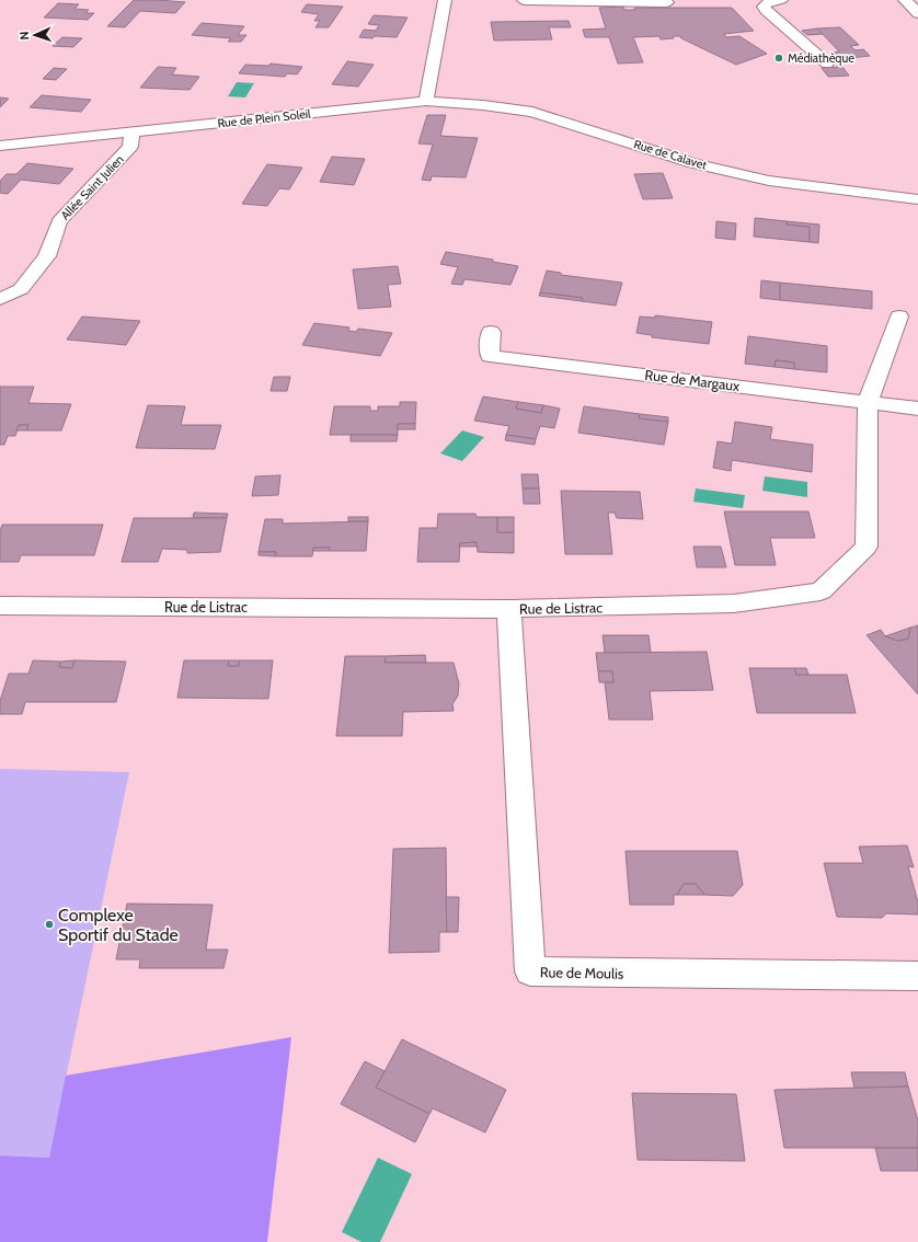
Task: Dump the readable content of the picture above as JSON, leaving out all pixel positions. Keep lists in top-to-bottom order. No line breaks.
{"streets":{"street":["Rue de Plein Soleil","Rue de Calavet","Allée Saint Julien","Rue de Margaux","Rue de Listrac","Rue de Moulis"]},"crossings":[["Rue de Plein Soleil","Rue de Calavet"],["Rue de Plein Soleil","Allée Saint Julien"],["Rue de Margaux","Rue de Listrac"],["Rue de Listrac","Rue de Moulis"]],"places":["Médiathèque","Complexe Sportif du Stade"],"north":"left"}
